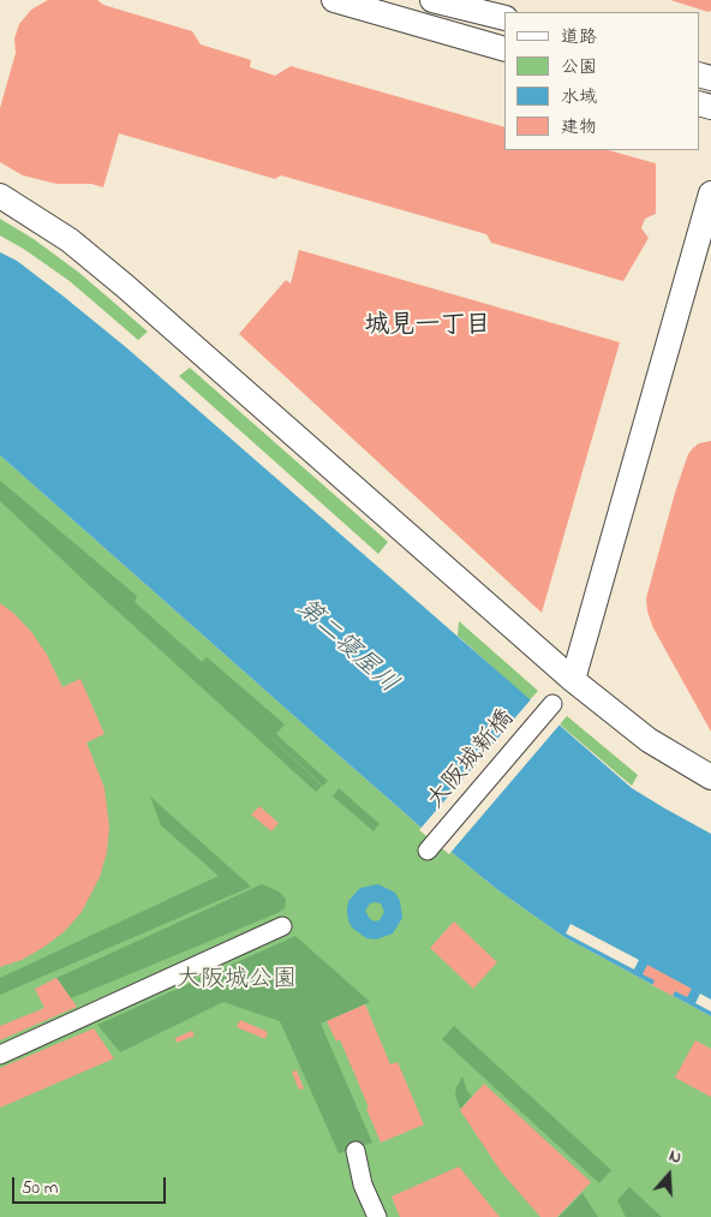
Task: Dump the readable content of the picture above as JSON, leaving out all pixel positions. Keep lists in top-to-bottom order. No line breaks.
{"streets":{"street":["大阪城新橋"]},"districts":["城見一丁目"],"water":["第二寝屋川"],"parks":["大阪城公園"],"legend":["道路","公園","水域","建物"],"scale_bar":"50 m","north":"top"}
